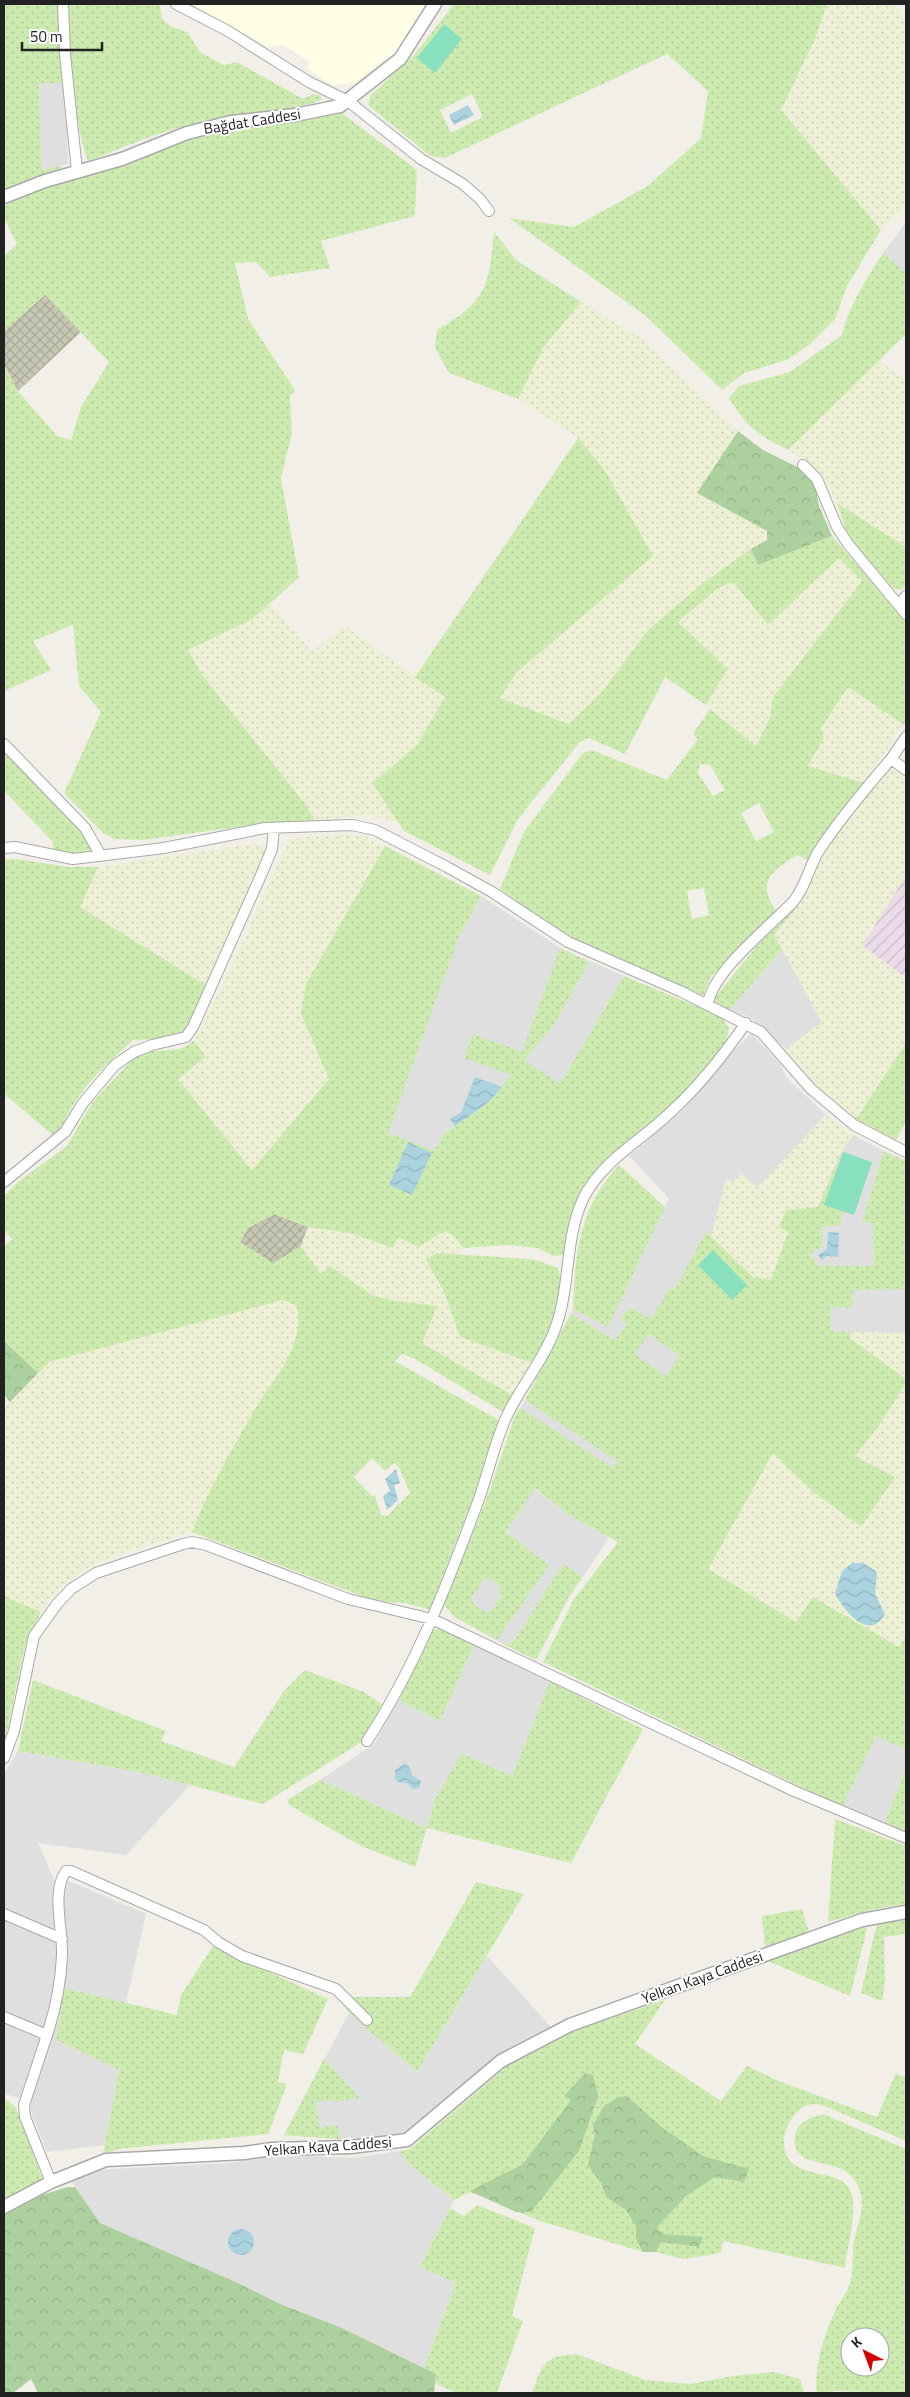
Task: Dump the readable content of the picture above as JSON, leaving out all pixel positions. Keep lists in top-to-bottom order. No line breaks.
{"streets":{"street":["Bağdat Caddesi","Yelkan Kaya Caddesi"]},"scale_bar":"50 m","north":"top left"}
